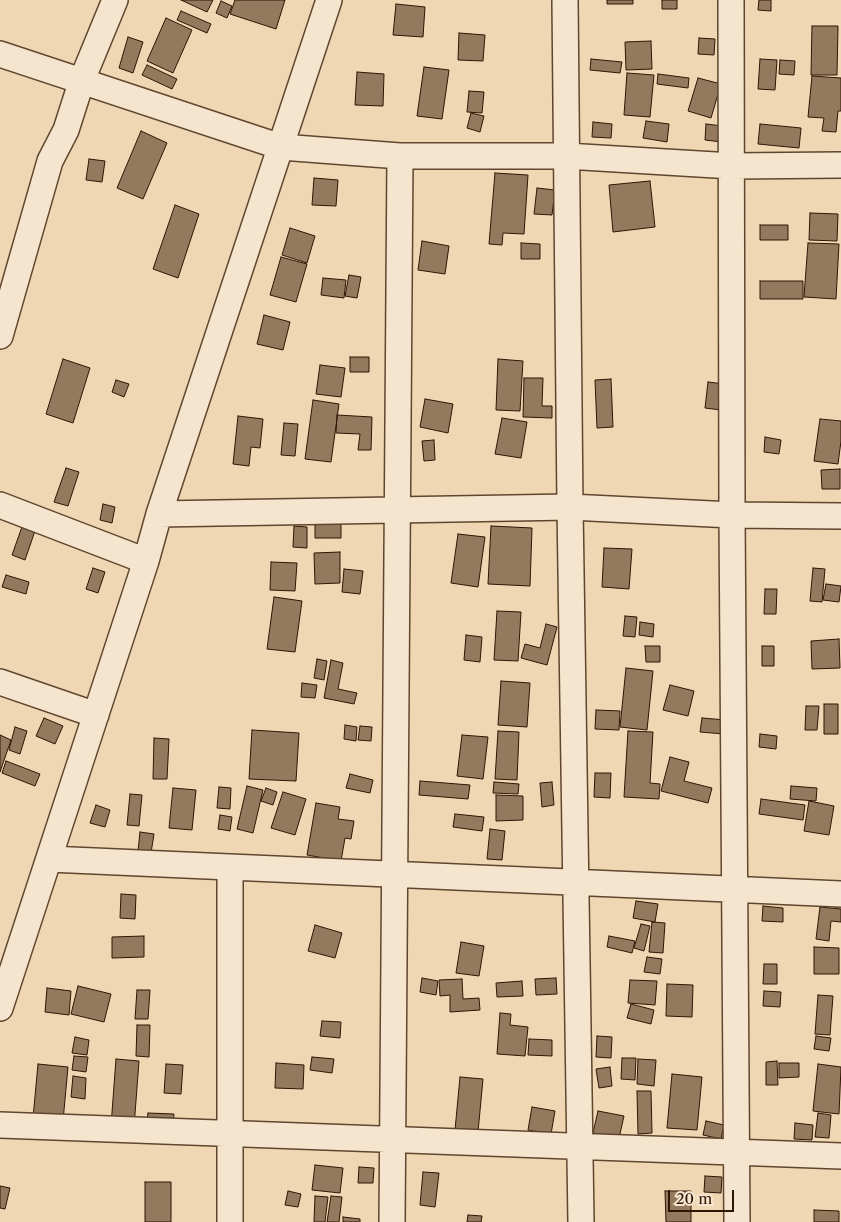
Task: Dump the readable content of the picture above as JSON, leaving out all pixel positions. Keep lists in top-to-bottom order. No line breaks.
{"scale_bar":"20 m"}
